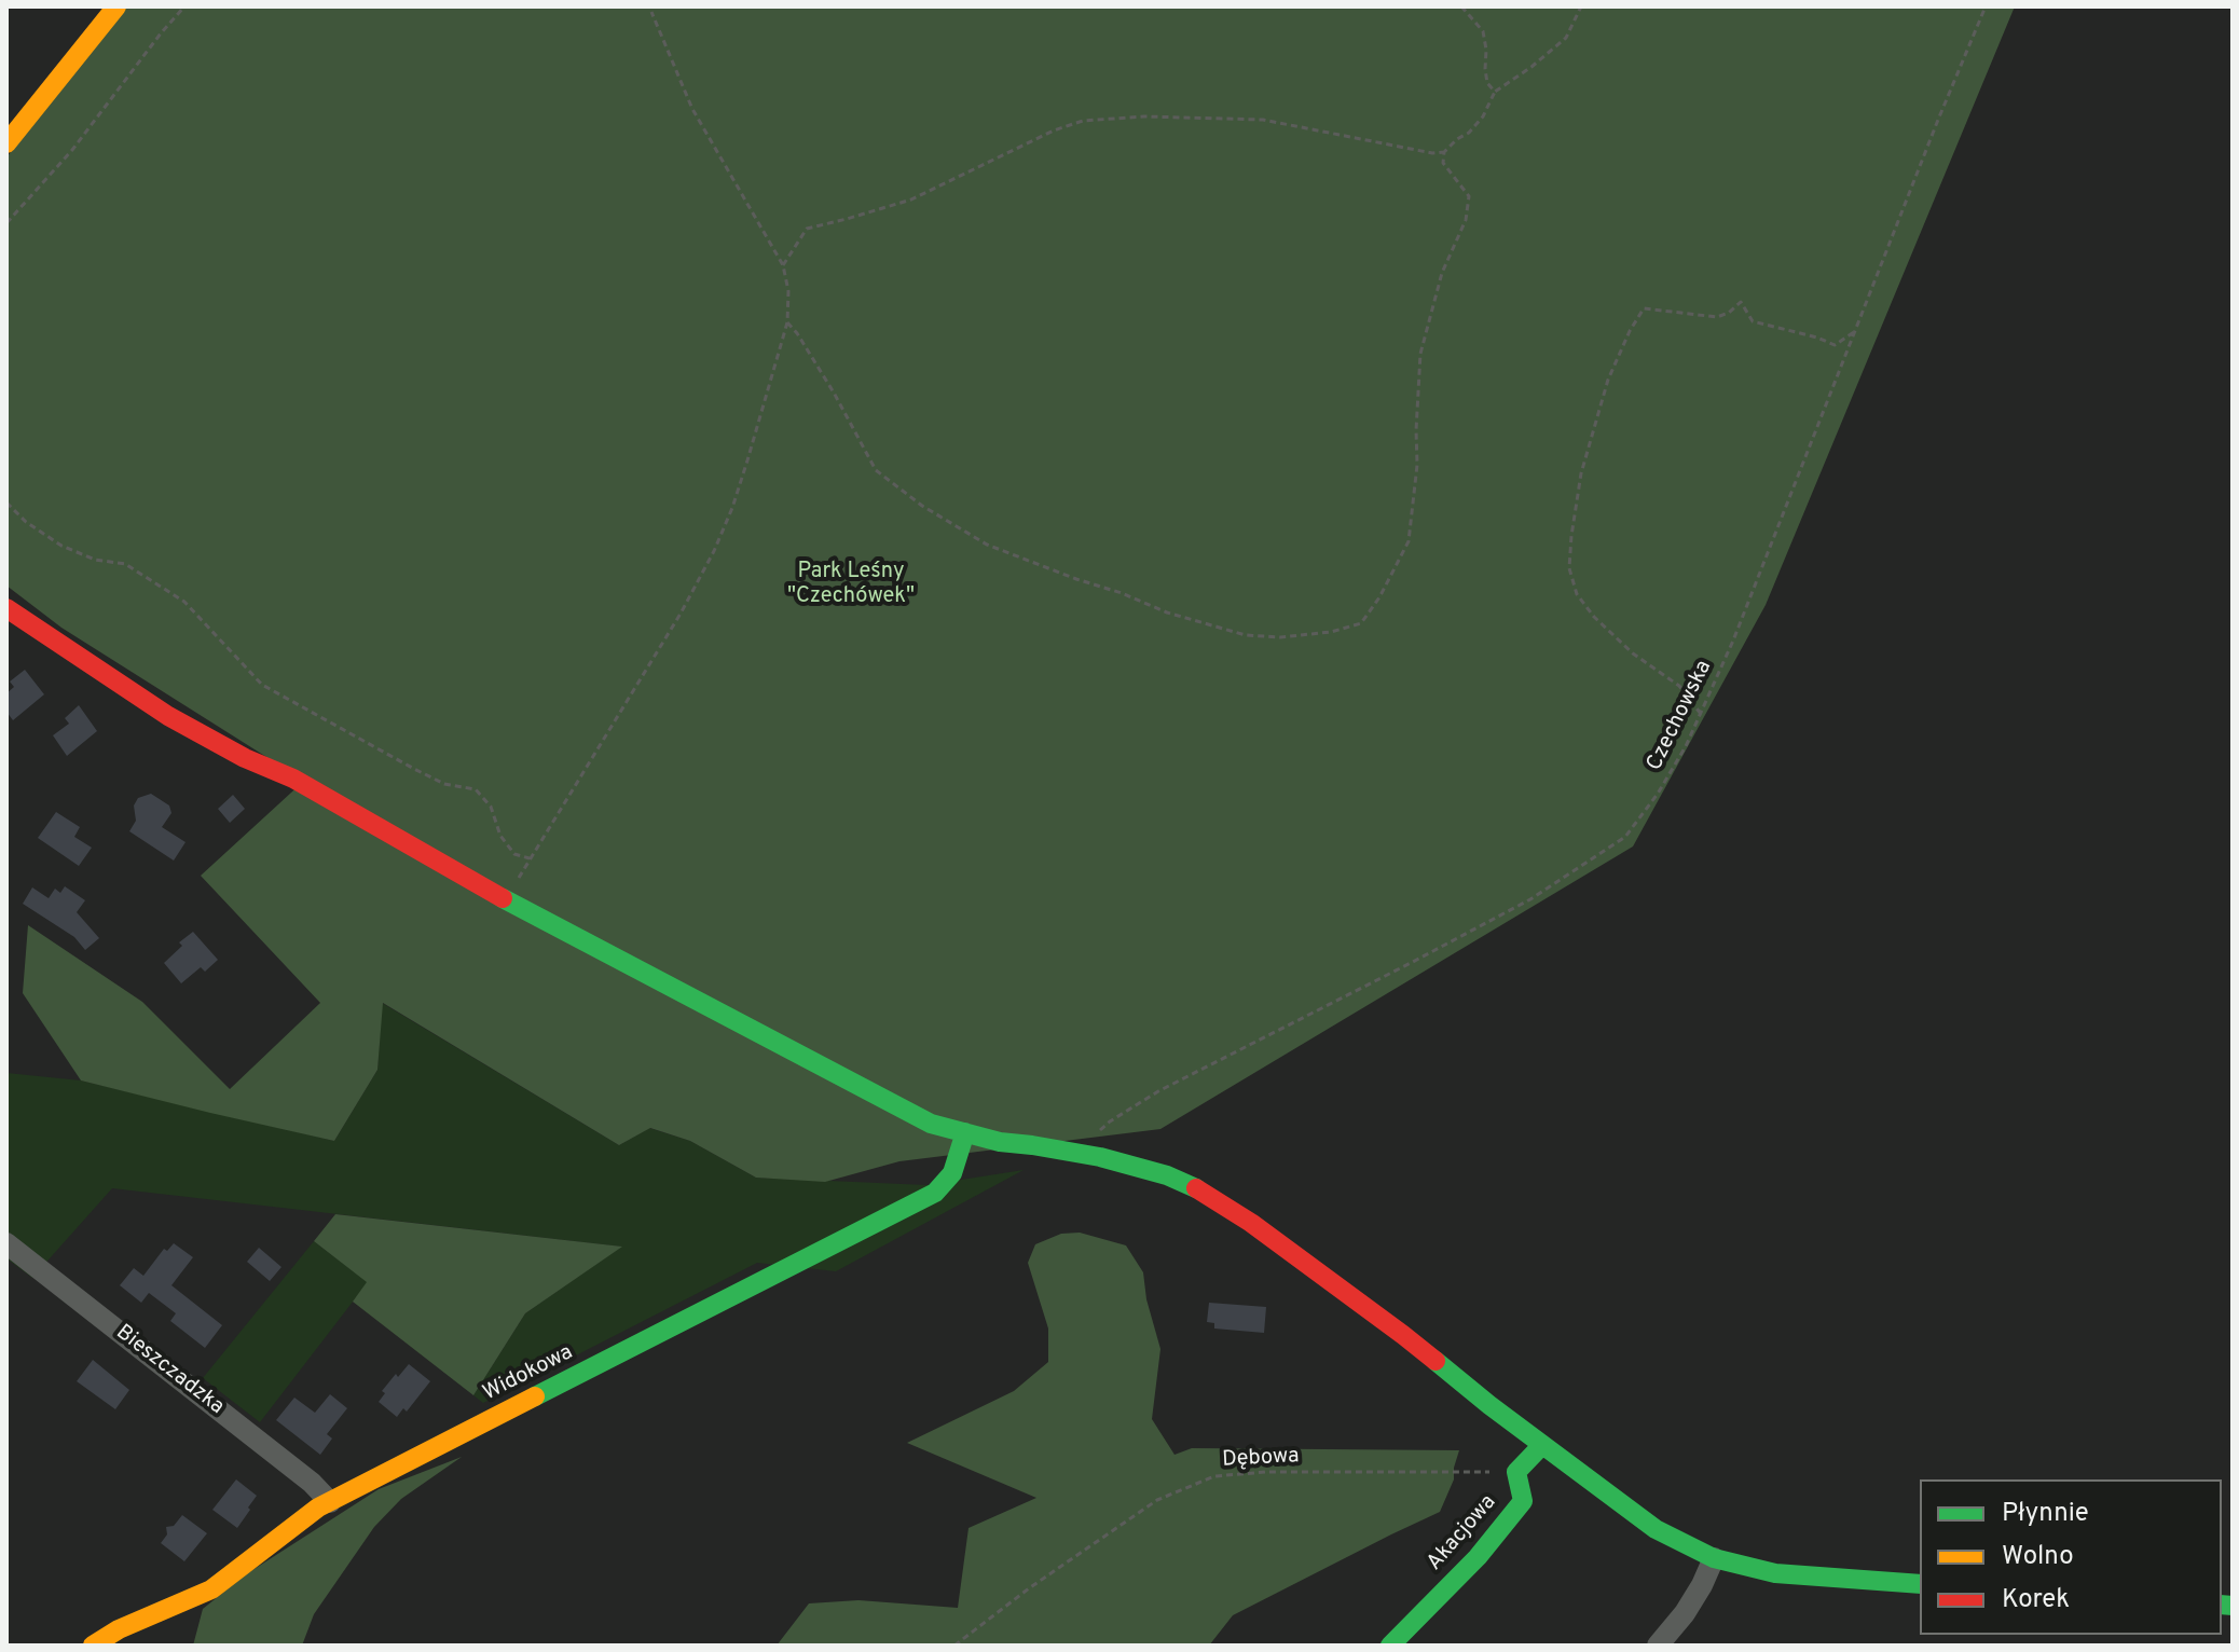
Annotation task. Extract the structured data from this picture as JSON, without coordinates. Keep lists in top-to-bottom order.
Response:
{
  "streets": {
    "street": ["Bieszczadzka", "Widokowa", "Akacjowa"],
    "path": ["Czechowska", "Dębowa"]
  },
  "crossings": [
    ["Bieszczadzka", "Widokowa"],
    ["Dębowa", "Akacjowa"]
  ],
  "parks": ["Park Leśny \"Czechówek\""],
  "legend": ["Płynnie", "Wolno", "Korek"]
}
